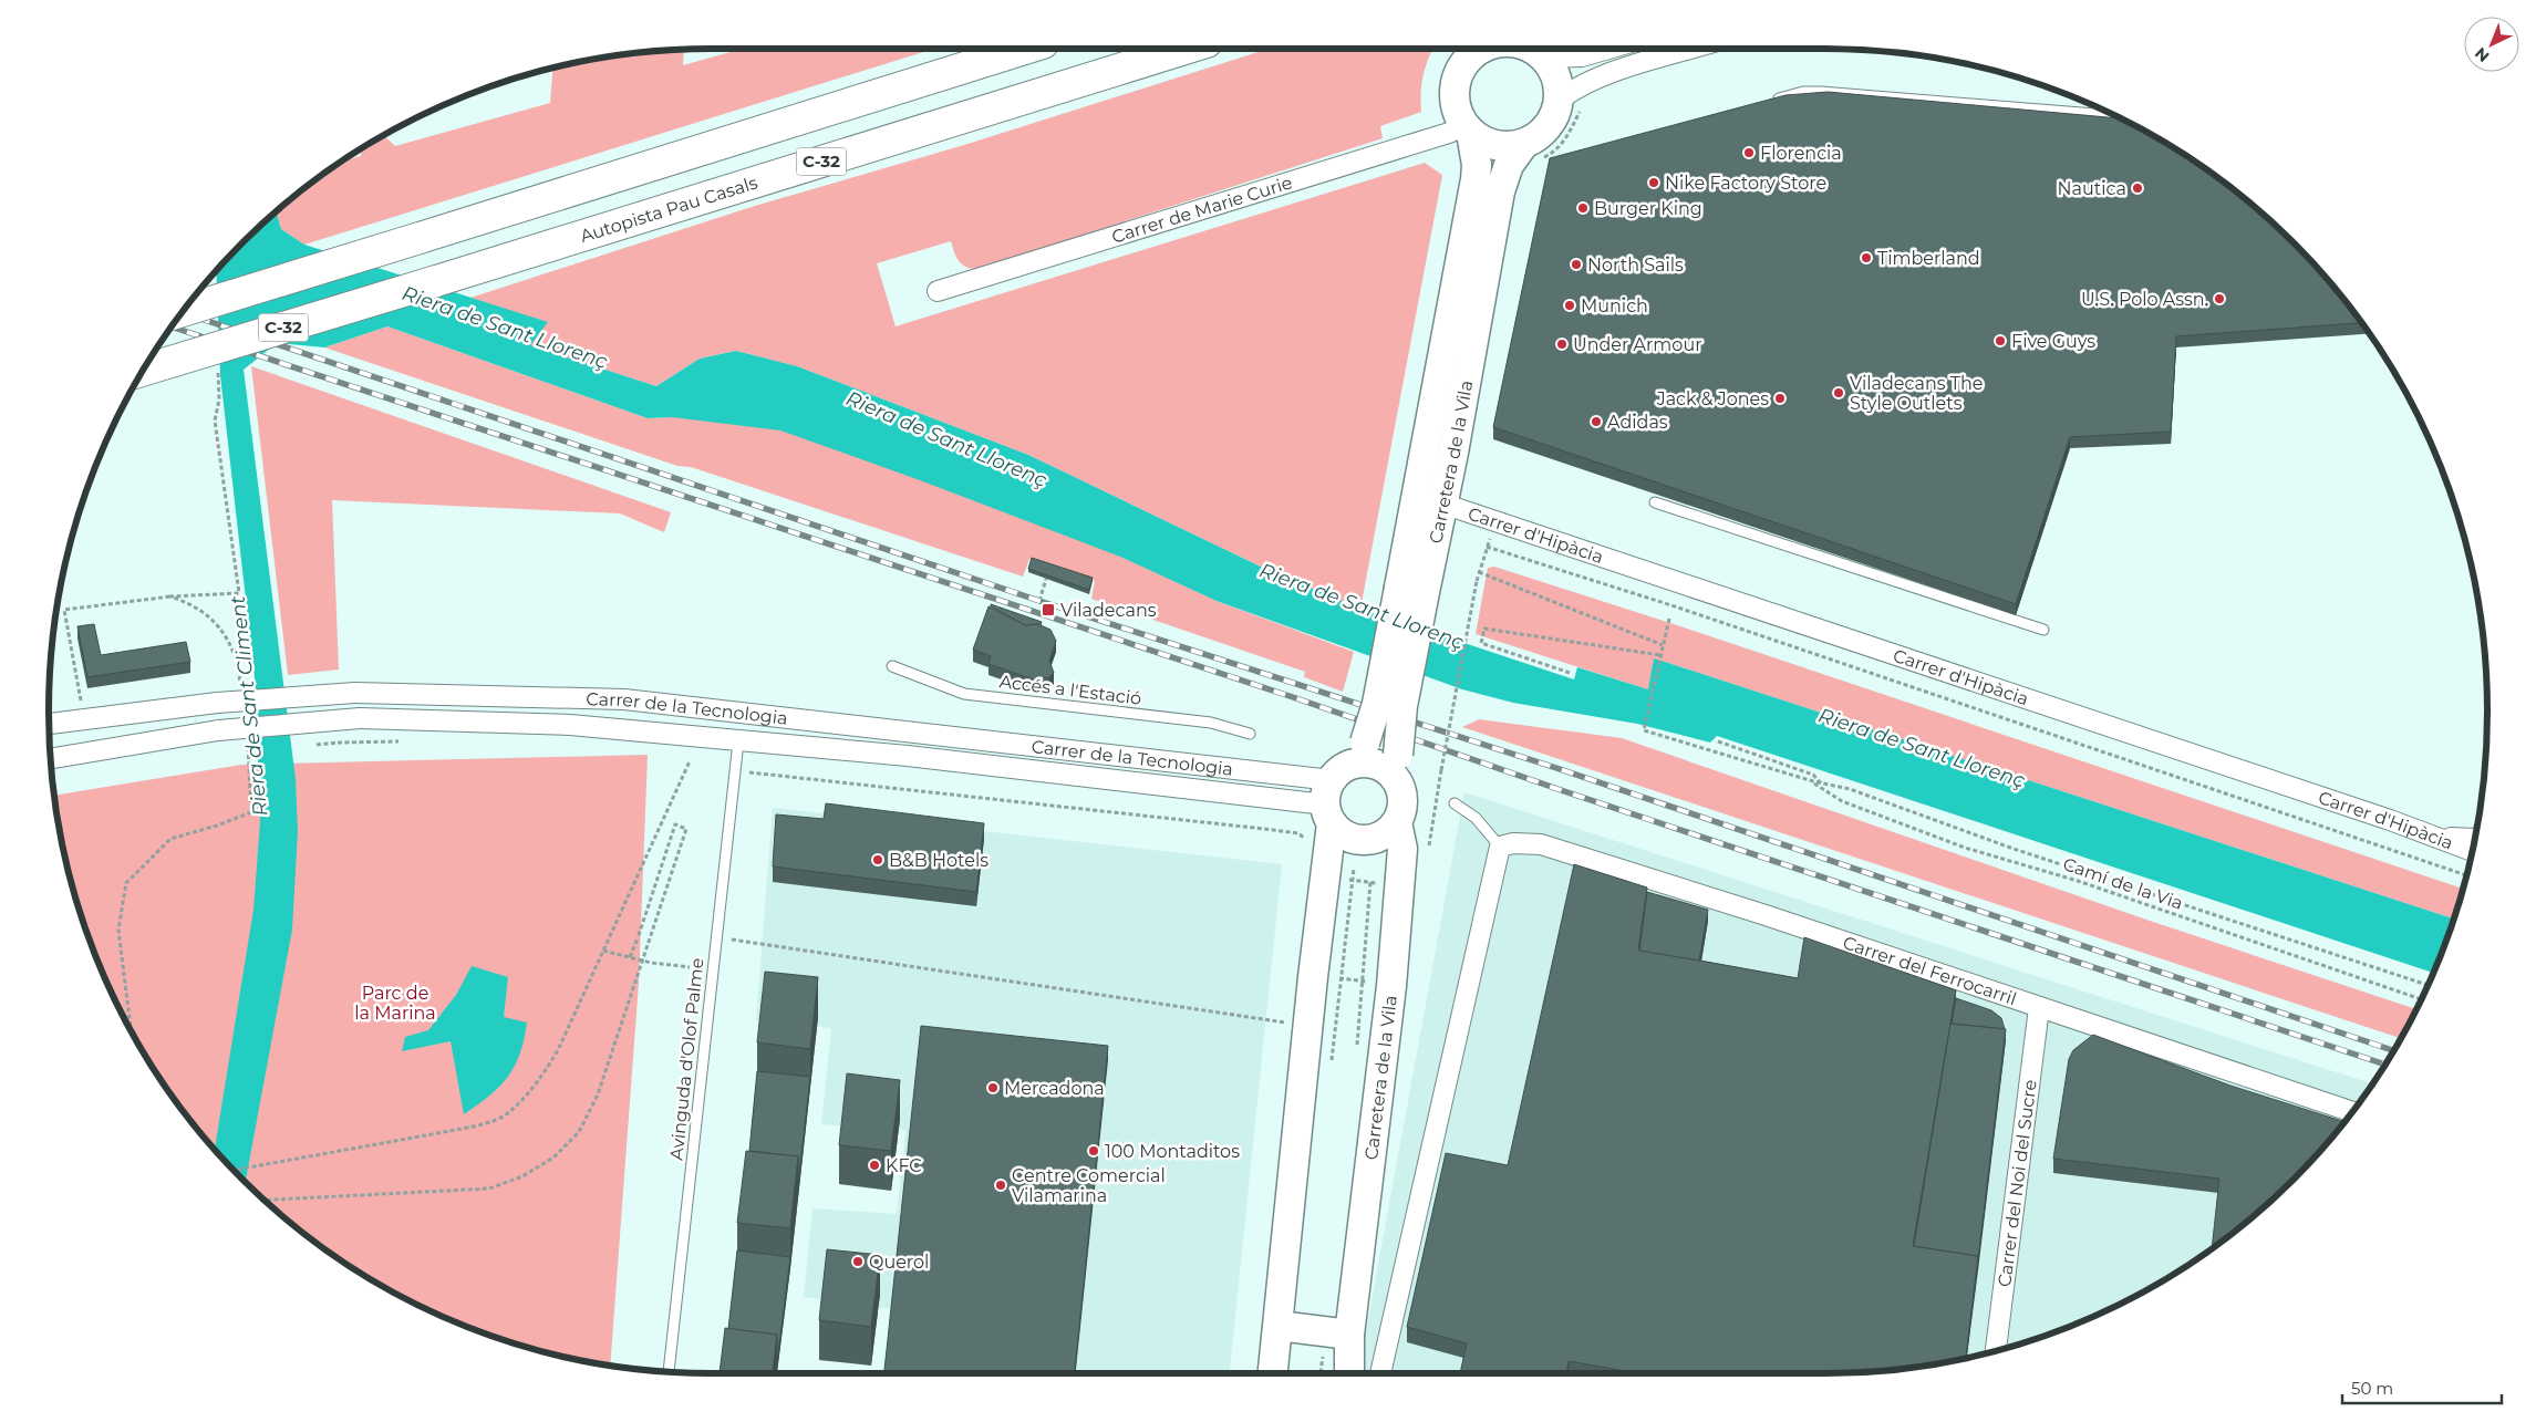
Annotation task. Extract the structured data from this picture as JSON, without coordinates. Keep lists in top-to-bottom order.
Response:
{
  "streets": {
    "highway": ["C-32", "Autopista Pau Casals"],
    "street": [
      "Carrer de Marie Curie",
      "Carretera de la Vila",
      "Carrer d'Hipàcia",
      "Carrer de la Tecnologia",
      "Carrer del Ferrocarril",
      "Carrer del Noi del Sucre"
    ],
    "lane": ["Accés a l'Estació", "Avinguda d'Olof Palme"],
    "path": ["Camí de la Via"]
  },
  "crossings": [
    ["Carrer de Marie Curie", "Carretera de la Vila"],
    ["Carretera de la Vila", "Carrer d'Hipàcia"],
    ["Carretera de la Vila", "Carrer de la Tecnologia"],
    ["Carrer de la Tecnologia", "Avinguda d'Olof Palme"],
    ["Carrer del Ferrocarril", "Carrer del Noi del Sucre"]
  ],
  "water": ["Riera de Sant Llorenç", "Riera de Sant Climent"],
  "parks": ["Parc de la Marina"],
  "places": {
    "other": [
      "Florencia",
      "Nike Factory Store",
      "Nautica",
      "Burger King",
      "Timberland",
      "North Sails",
      "U.S. Polo Assn.",
      "Munich",
      "Five Guys",
      "Under Armour",
      "Viladecans The Style Outlets",
      "Jack & Jones",
      "Adidas",
      "B&B Hotels",
      "Mercadona",
      "100 Montaditos",
      "KFC",
      "Centre Comercial Vilamarina",
      "Querol"
    ],
    "transit": ["Viladecans"]
  },
  "scale_bar": "50 m",
  "north": "bottom left"
}
